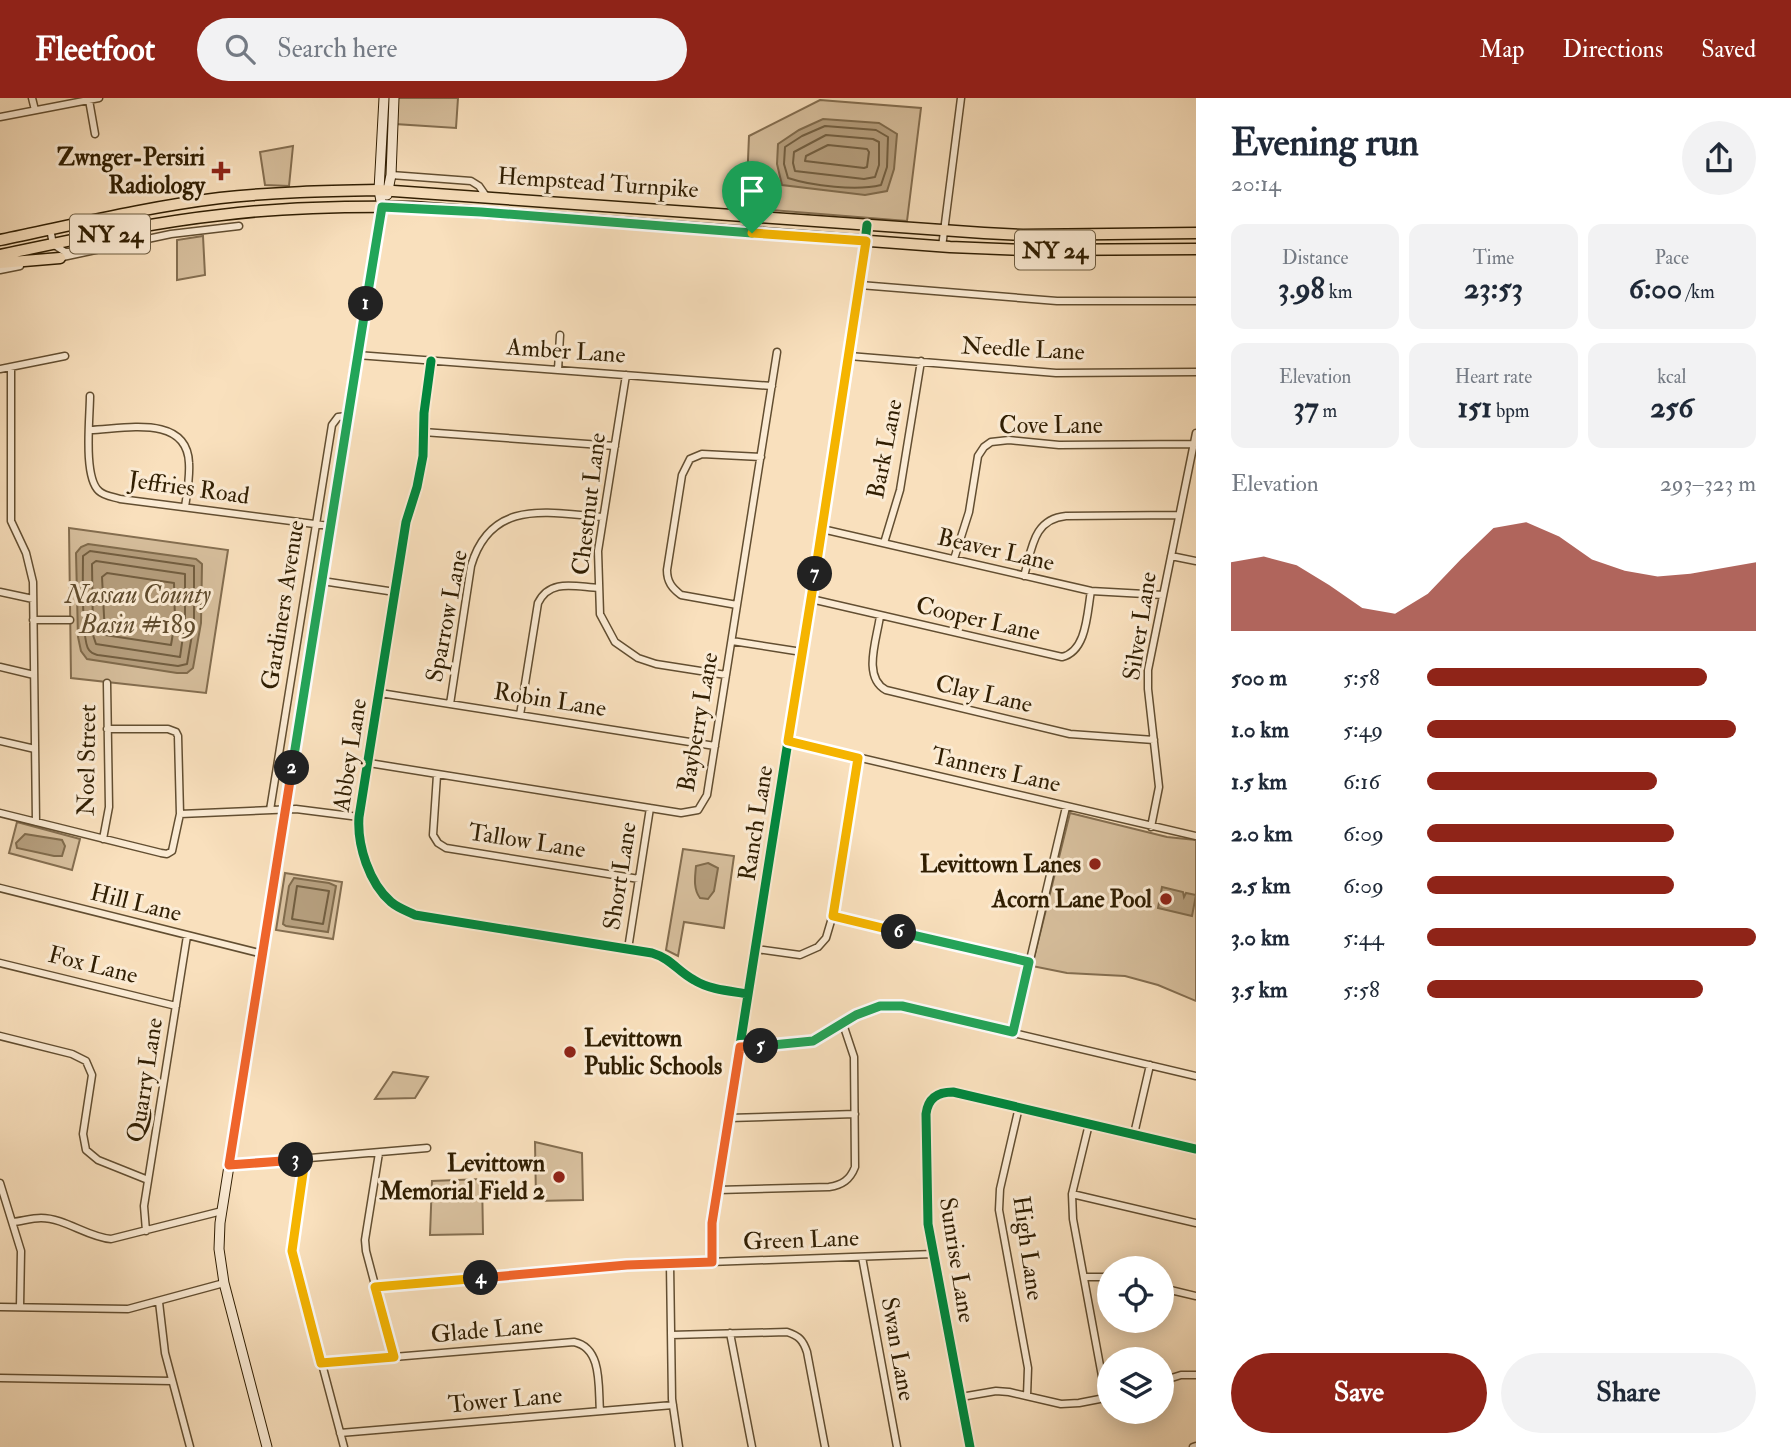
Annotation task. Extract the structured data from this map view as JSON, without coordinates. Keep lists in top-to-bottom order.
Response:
{
  "streets": {
    "main road": ["Hempstead Turnpike", "NY 24", "Gardiners Avenue"],
    "street": [
      "Needle Lane",
      "Amber Lane",
      "Cove Lane",
      "Bark Lane",
      "Jeffries Road",
      "Chestnut Lane",
      "Beaver Lane",
      "Sparrow Lane",
      "Cooper Lane",
      "Silver Lane",
      "Clay Lane",
      "Robin Lane",
      "Bayberry Lane",
      "Abbey Lane",
      "Noel Street",
      "Tanners Lane",
      "Ranch Lane",
      "Tallow Lane",
      "Short Lane",
      "Hill Lane",
      "Fox Lane",
      "Quarry Lane",
      "Green Lane",
      "High Lane",
      "Sunrise Lane",
      "Glade Lane",
      "Swan Lane",
      "Tower Lane"
    ]
  },
  "crossings": [
    ["Hempstead Turnpike", "Gardiners Avenue"],
    ["Hempstead Turnpike", "Ranch Lane"],
    ["Needle Lane", "Bark Lane"],
    ["Needle Lane", "Ranch Lane"],
    ["Amber Lane", "Chestnut Lane"],
    ["Amber Lane", "Gardiners Avenue"],
    ["Amber Lane", "Bayberry Lane"],
    ["Amber Lane", "Abbey Lane"],
    ["Cove Lane", "Beaver Lane"],
    ["Cove Lane", "Silver Lane"],
    ["Bark Lane", "Beaver Lane"],
    ["Jeffries Road", "Gardiners Avenue"],
    ["Chestnut Lane", "Sparrow Lane"],
    ["Chestnut Lane", "Bayberry Lane"],
    ["Beaver Lane", "Cooper Lane"],
    ["Beaver Lane", "Silver Lane"],
    ["Beaver Lane", "Ranch Lane"],
    ["Gardiners Avenue", "Hill Lane"],
    ["Sparrow Lane", "Robin Lane"],
    ["Cooper Lane", "Clay Lane"],
    ["Cooper Lane", "Ranch Lane"],
    ["Silver Lane", "Clay Lane"],
    ["Silver Lane", "Tanners Lane"],
    ["Robin Lane", "Bayberry Lane"],
    ["Robin Lane", "Abbey Lane"],
    ["Bayberry Lane", "Abbey Lane"],
    ["Bayberry Lane", "Tallow Lane"],
    ["Bayberry Lane", "Short Lane"],
    ["Abbey Lane", "Ranch Lane"],
    ["Abbey Lane", "Short Lane"],
    ["Tanners Lane", "Ranch Lane"],
    ["Ranch Lane", "Green Lane"],
    ["Tallow Lane", "Short Lane"],
    ["Hill Lane", "Quarry Lane"],
    ["Fox Lane", "Quarry Lane"],
    ["Green Lane", "Sunrise Lane"],
    ["Green Lane", "Swan Lane"],
    ["High Lane", "Sunrise Lane"],
    ["Glade Lane", "Tower Lane"]
  ],
  "water": ["Nassau County Basin #189"],
  "places": {
    "health": ["Zwnger-Persiri Radiology"],
    "other": [
      "Levittown Lanes",
      "Acorn Lane Pool",
      "Levittown Public Schools",
      "Levittown Memorial Field 2"
    ]
  },
  "page": {
    "header": "Fleetfoot",
    "search": "Search here",
    "nav": ["Map", "Directions", "Saved"],
    "heading": ["Evening run", "20:14"],
    "stats": [
      ["Distance", "3.98 km"],
      ["Time", "23:53"],
      ["Pace", "6:00 /km"],
      ["Elevation", "37 m"],
      ["Heart rate", "151 bpm"],
      ["kcal", "256"]
    ],
    "pins": [
      "1",
      "7",
      "2",
      "6",
      "5",
      "3",
      "4"
    ],
    "chart": ["Elevation", "293–323 m"],
    "list": [
      {
        "name": "500 m",
        "note": "5:58"
      },
      {
        "name": "1.0 km",
        "note": "5:49"
      },
      {
        "name": "1.5 km",
        "note": "6:16"
      },
      {
        "name": "2.0 km",
        "note": "6:09"
      },
      {
        "name": "2.5 km",
        "note": "6:09"
      },
      {
        "name": "3.0 km",
        "note": "5:44"
      },
      {
        "name": "3.5 km",
        "note": "5:58"
      }
    ],
    "buttons": ["Save", "Share"]
  }
}
